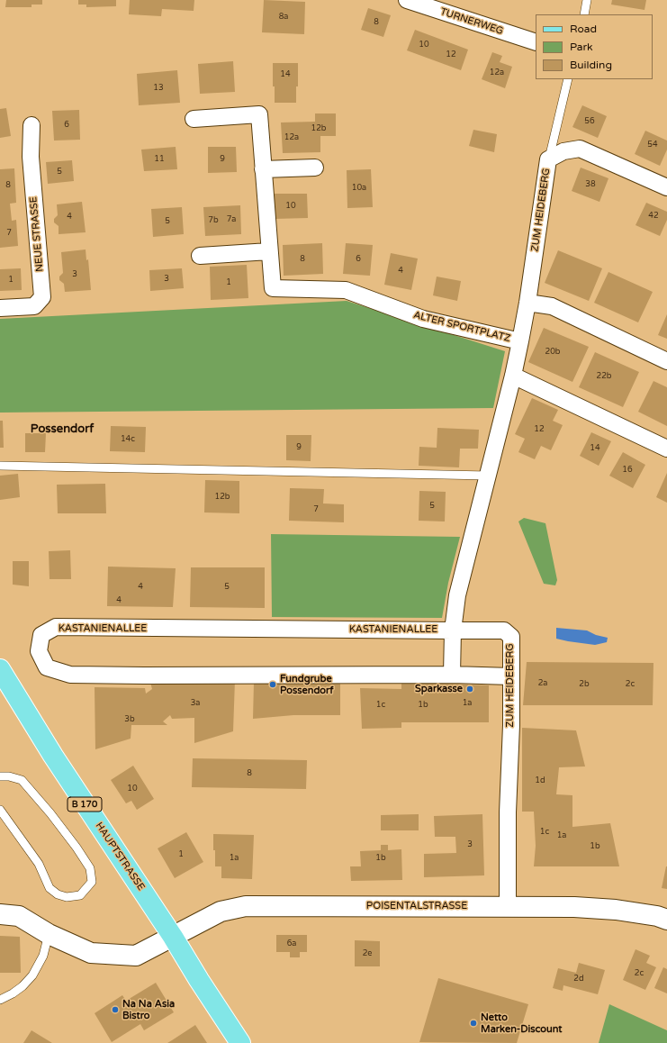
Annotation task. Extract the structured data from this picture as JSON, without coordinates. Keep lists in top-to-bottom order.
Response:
{
  "streets": {
    "main road": ["B 170", "HAUPTSTRASSE", "POISENTALSTRASSE"],
    "street": [
      "TURNERWEG",
      "ZUM HEIDEBERG",
      "NEUE STRASSE",
      "ALTER SPORTPLATZ",
      "KASTANIENALLEE"
    ]
  },
  "crossings": [
    ["ZUM HEIDEBERG", "ALTER SPORTPLATZ"],
    ["ZUM HEIDEBERG", "KASTANIENALLEE"],
    ["ZUM HEIDEBERG", "POISENTALSTRASSE"],
    ["HAUPTSTRASSE", "POISENTALSTRASSE"]
  ],
  "districts": ["Possendorf"],
  "places": [
    "Fundgrube Possendorf",
    "Sparkasse",
    "Na Na Asia Bistro",
    "Netto Marken-Discount"
  ],
  "house_numbers": [
    "8a",
    "8",
    "10",
    "12",
    "12a",
    "14",
    "13",
    "56",
    "6",
    "12b",
    "12a",
    "54",
    "11",
    "9",
    "5",
    "38",
    "8",
    "10a",
    "10",
    "42",
    "4",
    "7a",
    "7b",
    "5",
    "7",
    "8",
    "6",
    "4",
    "3",
    "3",
    "1",
    "1",
    "20b",
    "22b",
    "12",
    "14c",
    "9",
    "14",
    "16",
    "12b",
    "5",
    "7",
    "4",
    "5",
    "4",
    "2a",
    "2b",
    "2c",
    "3a",
    "1a",
    "1c",
    "1b",
    "3b",
    "8",
    "1d",
    "10",
    "1c",
    "1a",
    "3",
    "1b",
    "1",
    "1a",
    "1b",
    "6a",
    "2e",
    "2c",
    "2d"
  ],
  "legend": ["Road", "Park", "Building"]
}
